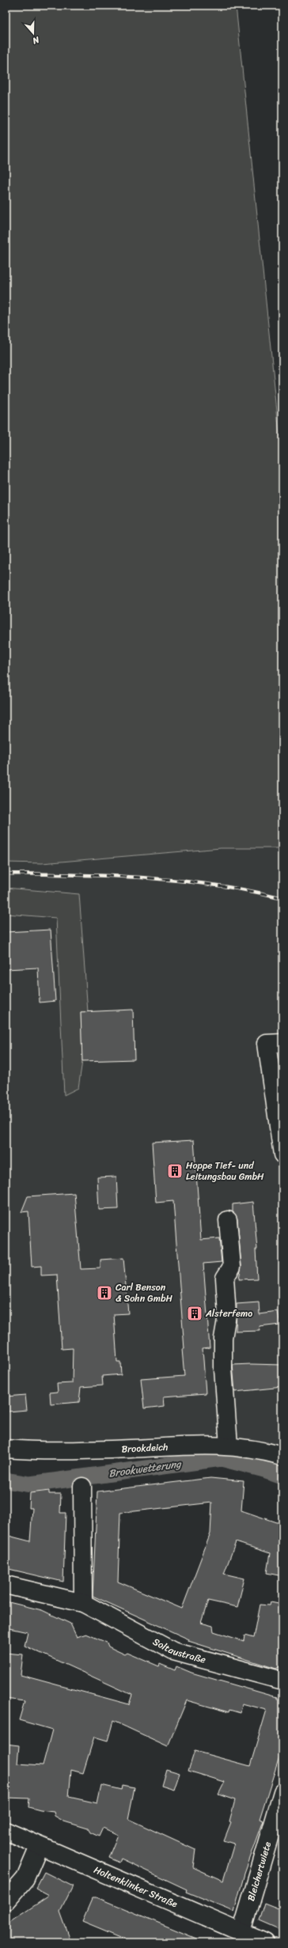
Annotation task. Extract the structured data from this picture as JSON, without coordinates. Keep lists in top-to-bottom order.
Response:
{
  "streets": {
    "street": [
      "Brookdeich",
      "Soltaustraße",
      "Bleichertwiete",
      "Holtenklinker Straße"
    ]
  },
  "crossings": [
    ["Bleichertwiete", "Holtenklinker Straße"]
  ],
  "water": ["Brookwetterung"],
  "places": {
    "building": ["Hoppe Tief- und Leitungsbau GmbH", "Carl Benson & Sohn GmbH", "Alsterfemo"]
  },
  "north": "bottom"
}
